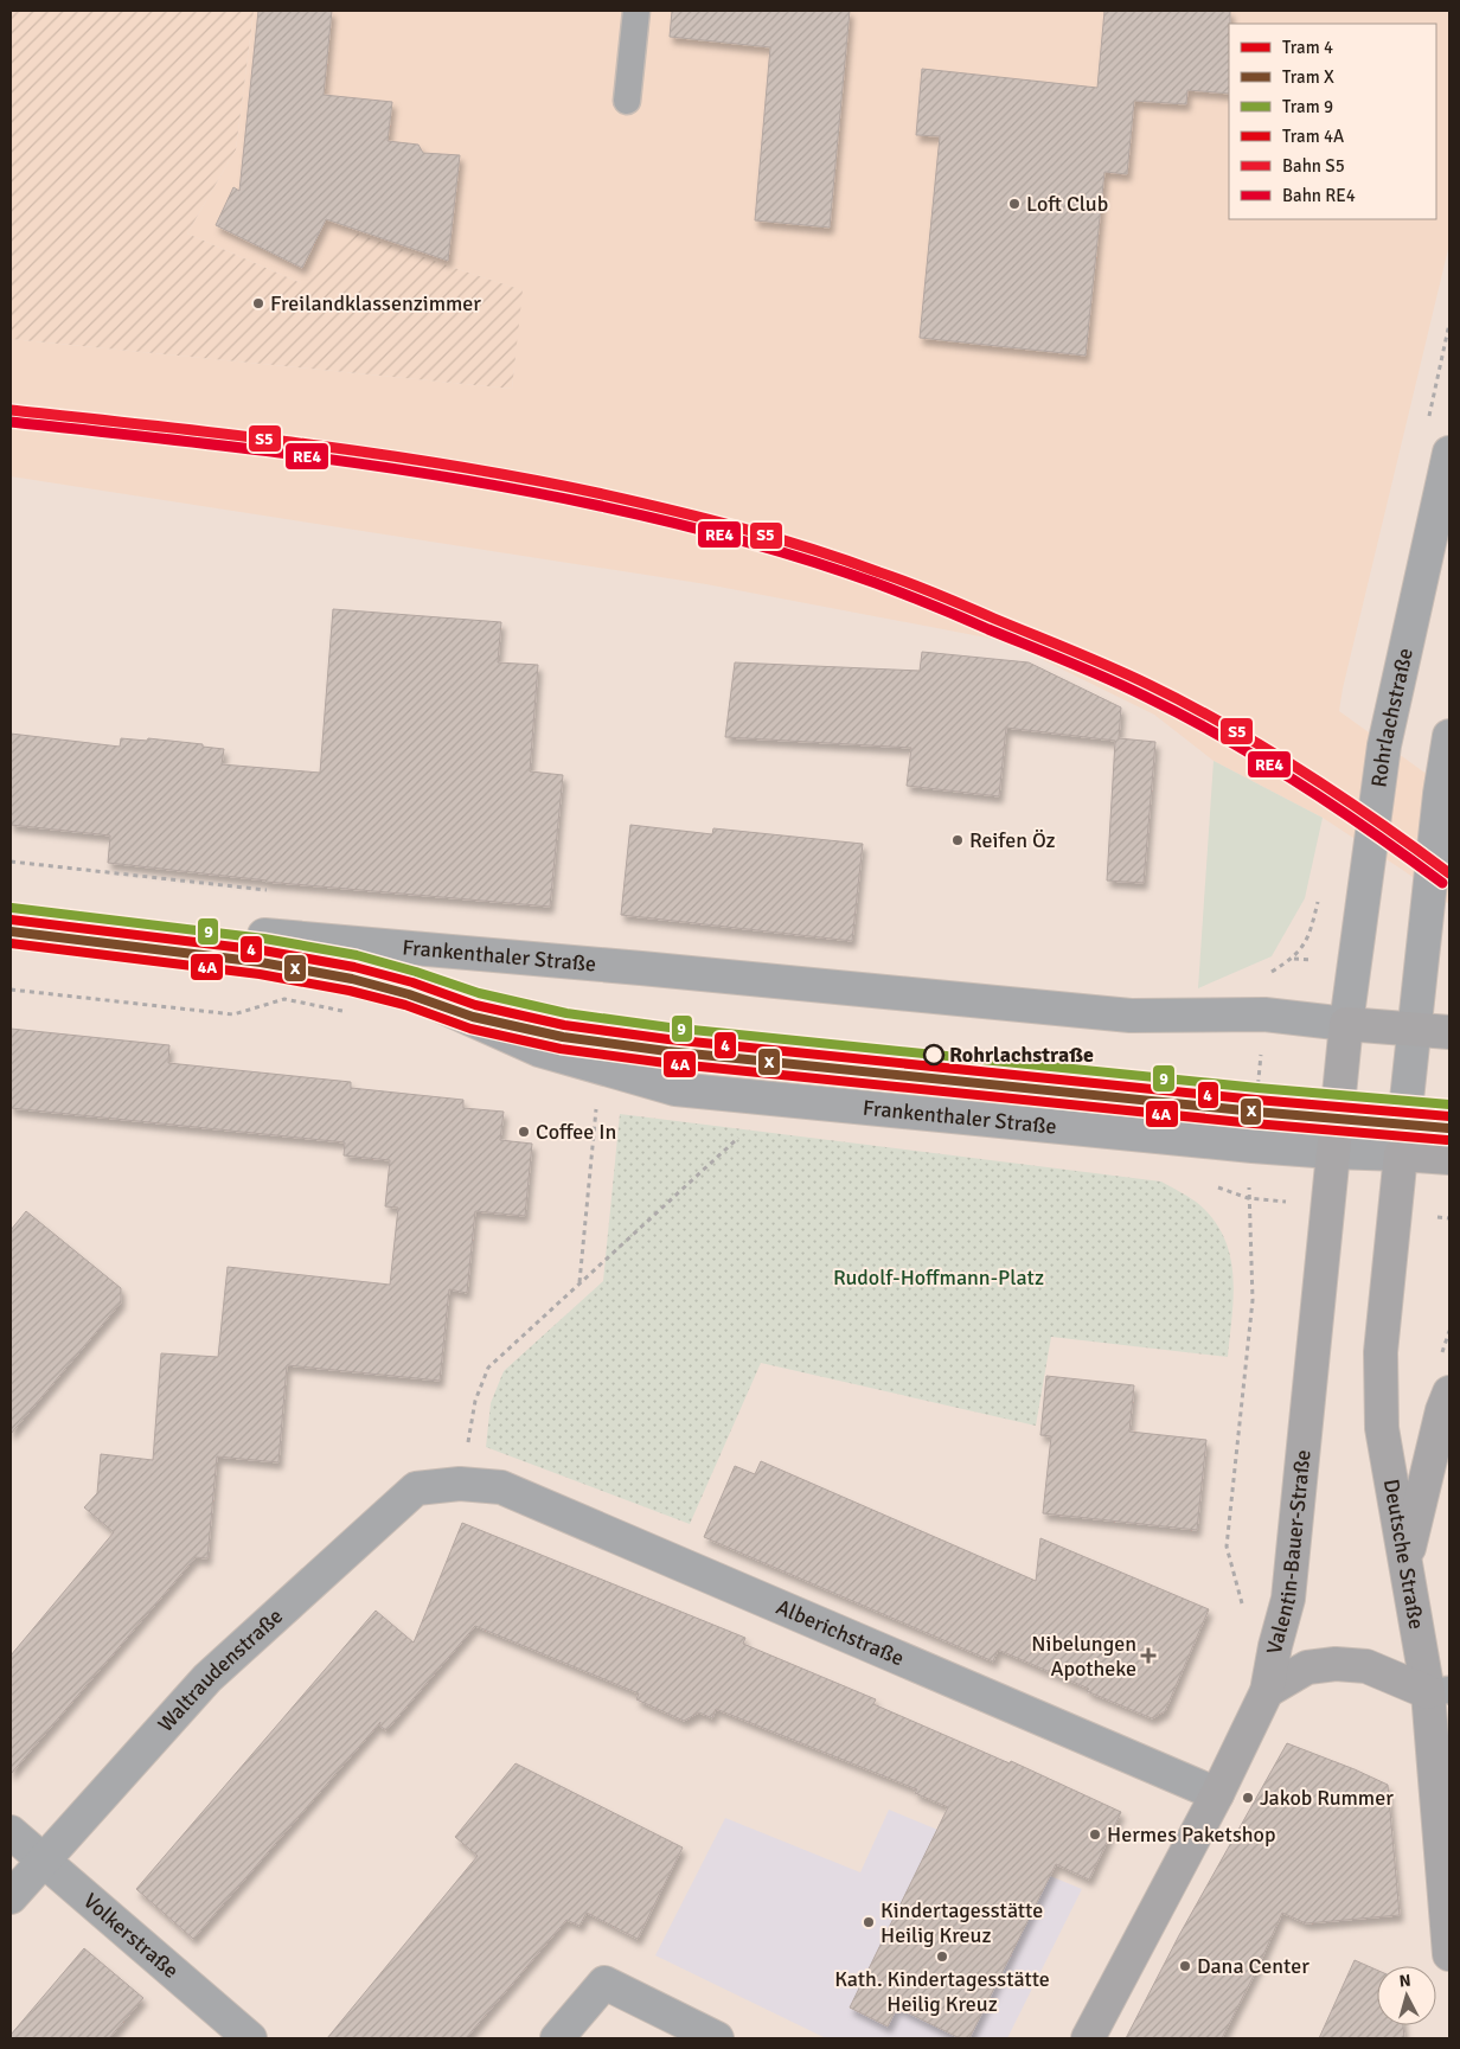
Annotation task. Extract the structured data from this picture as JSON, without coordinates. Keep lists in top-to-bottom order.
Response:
{
  "streets": {
    "main road": ["Frankenthaler Straße", "Valentin-Bauer-Straße", "Deutsche Straße"],
    "street": [
      "Rohrlachstraße",
      "Alberichstraße",
      "Waltraudenstraße",
      "Volkerstraße"
    ]
  },
  "crossings": [
    ["Rohrlachstraße", "Frankenthaler Straße"],
    ["Rohrlachstraße", "Valentin-Bauer-Straße"],
    ["Frankenthaler Straße", "Valentin-Bauer-Straße"],
    ["Frankenthaler Straße", "Deutsche Straße"],
    ["Valentin-Bauer-Straße", "Alberichstraße"],
    ["Alberichstraße", "Waltraudenstraße"],
    ["Waltraudenstraße", "Volkerstraße"]
  ],
  "parks": ["Rudolf-Hoffmann-Platz"],
  "places": {
    "other": [
      "Loft Club",
      "Freilandklassenzimmer",
      "Reifen Öz",
      "Rohrlachstraße",
      "Coffee In",
      "Jakob Rummer",
      "Hermes Paketshop",
      "Kindertagesstätte Heilig Kreuz",
      "Kath. Kindertagesstätte Heilig Kreuz",
      "Dana Center"
    ],
    "health": ["Nibelungen Apotheke"]
  },
  "lines": [
    "rail line S5",
    "rail line RE4",
    "tram line 9",
    "tram line 4",
    "tram line X",
    "tram line 4A"
  ],
  "legend": [
    "Tram 4",
    "Tram X",
    "Tram 9",
    "Tram 4A",
    "Bahn S5",
    "Bahn RE4"
  ],
  "north": "top"
}
